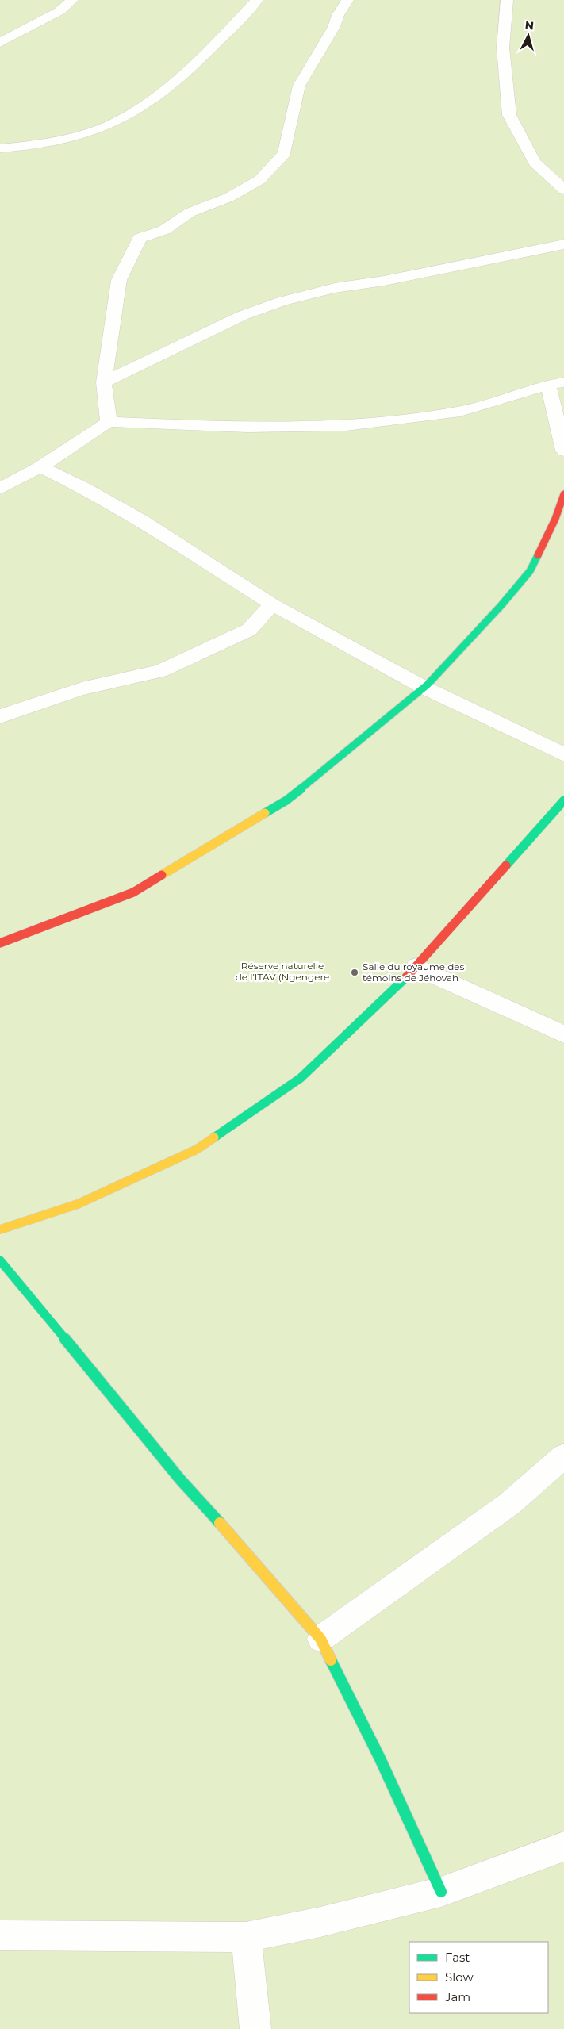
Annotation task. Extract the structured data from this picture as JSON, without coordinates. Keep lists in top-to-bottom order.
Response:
{
  "parks": ["Réserve naturelle de l'ITAV (Ngengere"],
  "places": ["Salle du royaume des témoins de Jéhovah"],
  "legend": ["Fast", "Slow", "Jam"],
  "north": "top"
}
